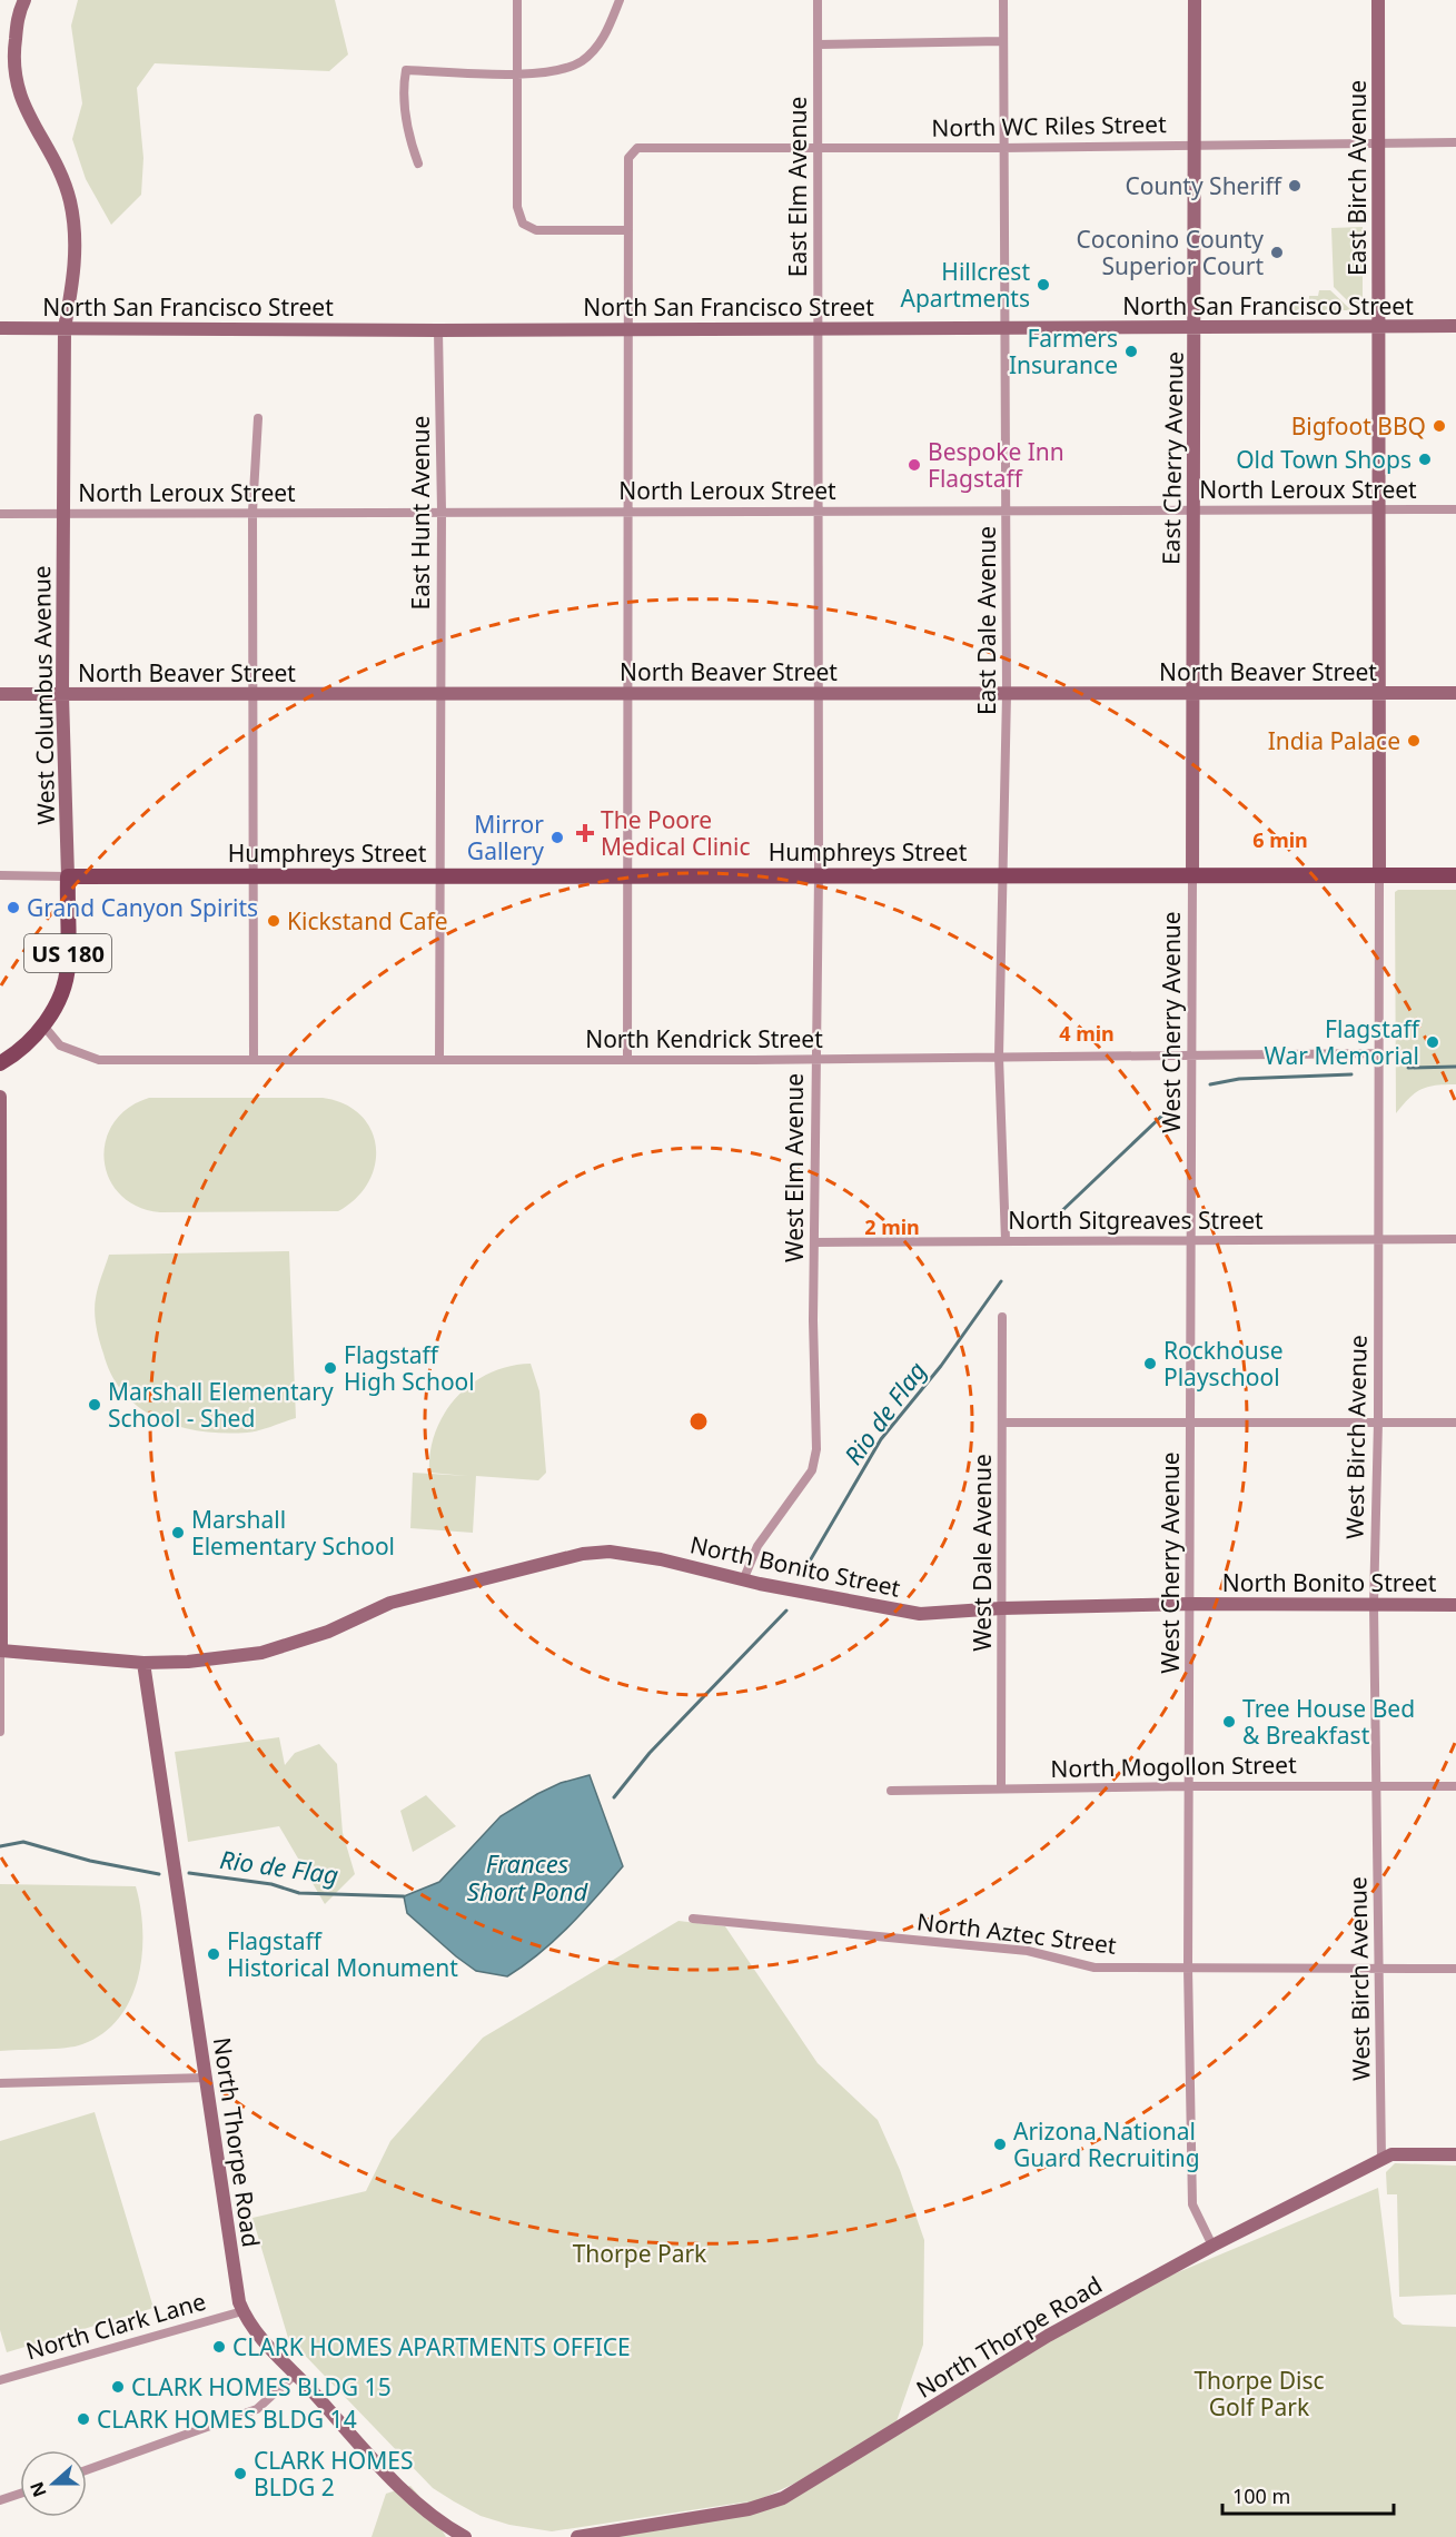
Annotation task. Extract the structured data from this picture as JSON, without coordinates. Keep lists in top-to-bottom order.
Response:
{
  "streets": {
    "main road": ["Humphreys Street", "US 180"],
    "street": [
      "North WC Riles Street",
      "East Birch Avenue",
      "East Elm Avenue",
      "North San Francisco Street",
      "East Cherry Avenue",
      "North Leroux Street",
      "East Hunt Avenue",
      "East Dale Avenue",
      "North Beaver Street",
      "West Columbus Avenue",
      "West Cherry Avenue",
      "North Kendrick Street",
      "West Elm Avenue",
      "North Sitgreaves Street",
      "West Birch Avenue",
      "West Dale Avenue",
      "North Bonito Street",
      "North Mogollon Street",
      "North Aztec Street",
      "North Thorpe Road",
      "North Clark Lane"
    ]
  },
  "crossings": [
    ["North WC Riles Street", "East Birch Avenue"],
    ["North WC Riles Street", "East Elm Avenue"],
    ["North WC Riles Street", "East Cherry Avenue"],
    ["North WC Riles Street", "East Dale Avenue"],
    ["East Birch Avenue", "North San Francisco Street"],
    ["East Birch Avenue", "North Leroux Street"],
    ["East Birch Avenue", "North Beaver Street"],
    ["East Birch Avenue", "Humphreys Street"],
    ["East Birch Avenue", "West Birch Avenue"],
    ["East Elm Avenue", "North San Francisco Street"],
    ["East Elm Avenue", "North Leroux Street"],
    ["East Elm Avenue", "North Beaver Street"],
    ["East Elm Avenue", "West Elm Avenue"],
    ["North San Francisco Street", "East Cherry Avenue"],
    ["North San Francisco Street", "East Hunt Avenue"],
    ["North San Francisco Street", "East Dale Avenue"],
    ["North San Francisco Street", "West Columbus Avenue"],
    ["East Cherry Avenue", "North Leroux Street"],
    ["East Cherry Avenue", "North Beaver Street"],
    ["East Cherry Avenue", "Humphreys Street"],
    ["East Cherry Avenue", "West Cherry Avenue"],
    ["North Leroux Street", "East Hunt Avenue"],
    ["North Leroux Street", "East Dale Avenue"],
    ["North Leroux Street", "West Columbus Avenue"],
    ["East Hunt Avenue", "North Beaver Street"],
    ["East Hunt Avenue", "Humphreys Street"],
    ["East Hunt Avenue", "North Kendrick Street"],
    ["East Dale Avenue", "North Beaver Street"],
    ["East Dale Avenue", "Humphreys Street"],
    ["East Dale Avenue", "North Kendrick Street"],
    ["East Dale Avenue", "North Sitgreaves Street"],
    ["North Beaver Street", "West Columbus Avenue"],
    ["North Beaver Street", "West Elm Avenue"],
    ["West Columbus Avenue", "Humphreys Street"],
    ["West Columbus Avenue", "US 180"],
    ["Humphreys Street", "US 180"],
    ["Humphreys Street", "West Cherry Avenue"],
    ["Humphreys Street", "West Elm Avenue"],
    ["Humphreys Street", "West Birch Avenue"],
    ["US 180", "North Kendrick Street"],
    ["West Cherry Avenue", "North Kendrick Street"],
    ["West Cherry Avenue", "North Sitgreaves Street"],
    ["West Cherry Avenue", "North Bonito Street"],
    ["West Cherry Avenue", "North Mogollon Street"],
    ["West Cherry Avenue", "North Aztec Street"],
    ["West Cherry Avenue", "North Thorpe Road"],
    ["North Kendrick Street", "West Elm Avenue"],
    ["North Kendrick Street", "West Birch Avenue"],
    ["West Elm Avenue", "North Sitgreaves Street"],
    ["West Elm Avenue", "North Bonito Street"],
    ["North Sitgreaves Street", "West Birch Avenue"],
    ["West Birch Avenue", "North Bonito Street"],
    ["West Birch Avenue", "North Mogollon Street"],
    ["West Birch Avenue", "North Aztec Street"],
    ["West Birch Avenue", "North Thorpe Road"],
    ["West Dale Avenue", "North Bonito Street"],
    ["West Dale Avenue", "North Mogollon Street"],
    ["North Bonito Street", "North Thorpe Road"],
    ["North Thorpe Road", "North Clark Lane"]
  ],
  "water": ["Rio de Flag", "Frances Short Pond"],
  "parks": ["Thorpe Park", "Thorpe Disc Golf Park"],
  "places": {
    "other": [
      "County Sheriff",
      "Coconino County Superior Court",
      "Hillcrest Apartments",
      "Farmers Insurance",
      "Bigfoot BBQ",
      "Old Town Shops",
      "Bespoke Inn Flagstaff",
      "India Palace",
      "Mirror Gallery",
      "Grand Canyon Spirits",
      "Kickstand Cafe",
      "Flagstaff War Memorial",
      "Rockhouse Playschool",
      "Flagstaff High School",
      "Marshall Elementary School - Shed",
      "Marshall Elementary School",
      "Tree House Bed & Breakfast",
      "Flagstaff Historical Monument",
      "Arizona National Guard Recruiting",
      "CLARK HOMES APARTMENTS OFFICE",
      "CLARK HOMES BLDG 15",
      "CLARK HOMES BLDG 14",
      "CLARK HOMES BLDG 2"
    ],
    "health": ["The Poore Medical Clinic"]
  },
  "scale_bar": "100 m",
  "north": "left",
  "rings": ["6 min", "4 min", "2 min"]
}
